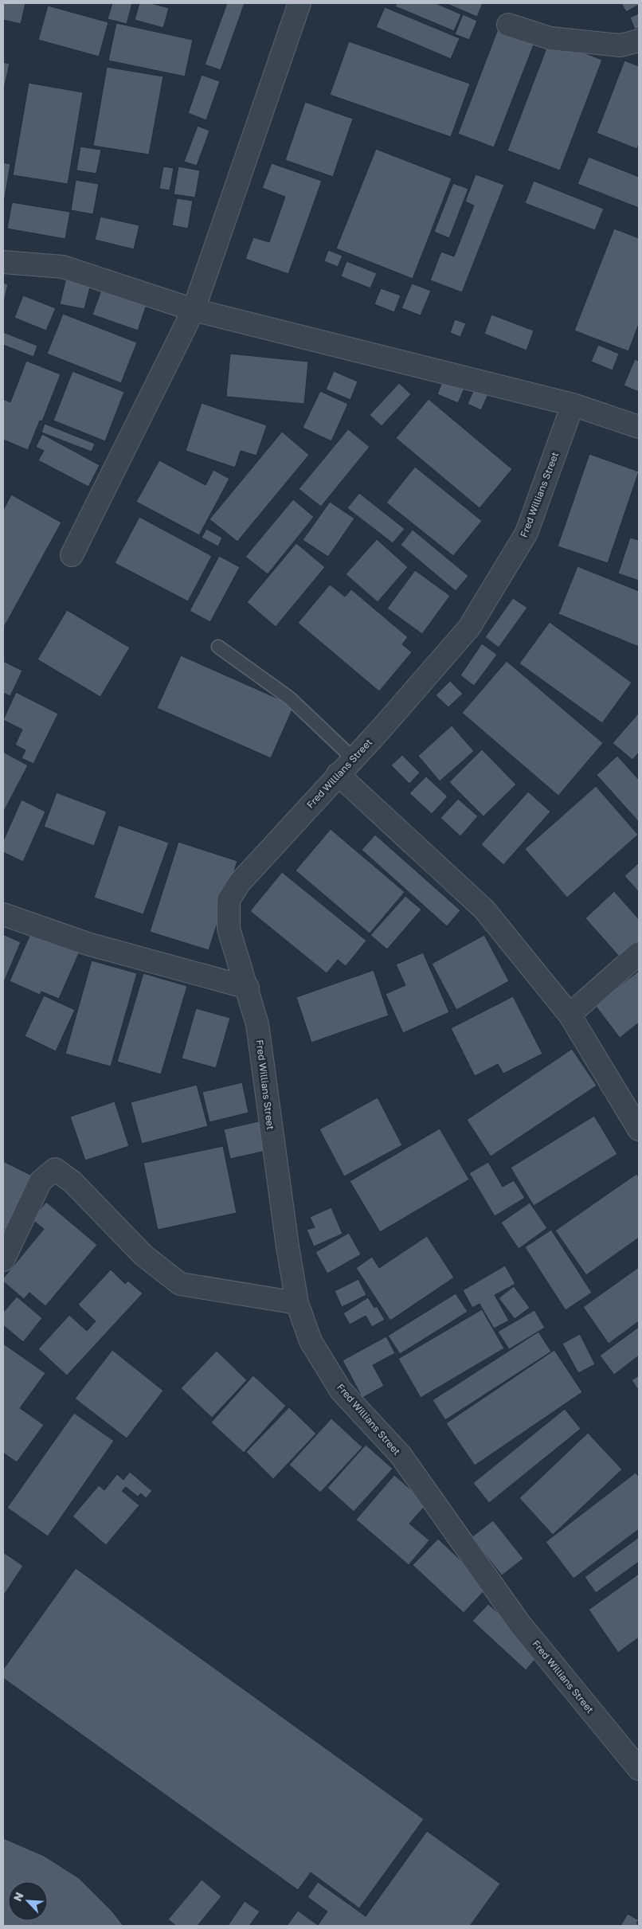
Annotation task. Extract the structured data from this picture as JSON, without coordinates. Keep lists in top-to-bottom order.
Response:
{
  "streets": {
    "street": ["Fred Willians Street"]
  },
  "north": "top left"
}
